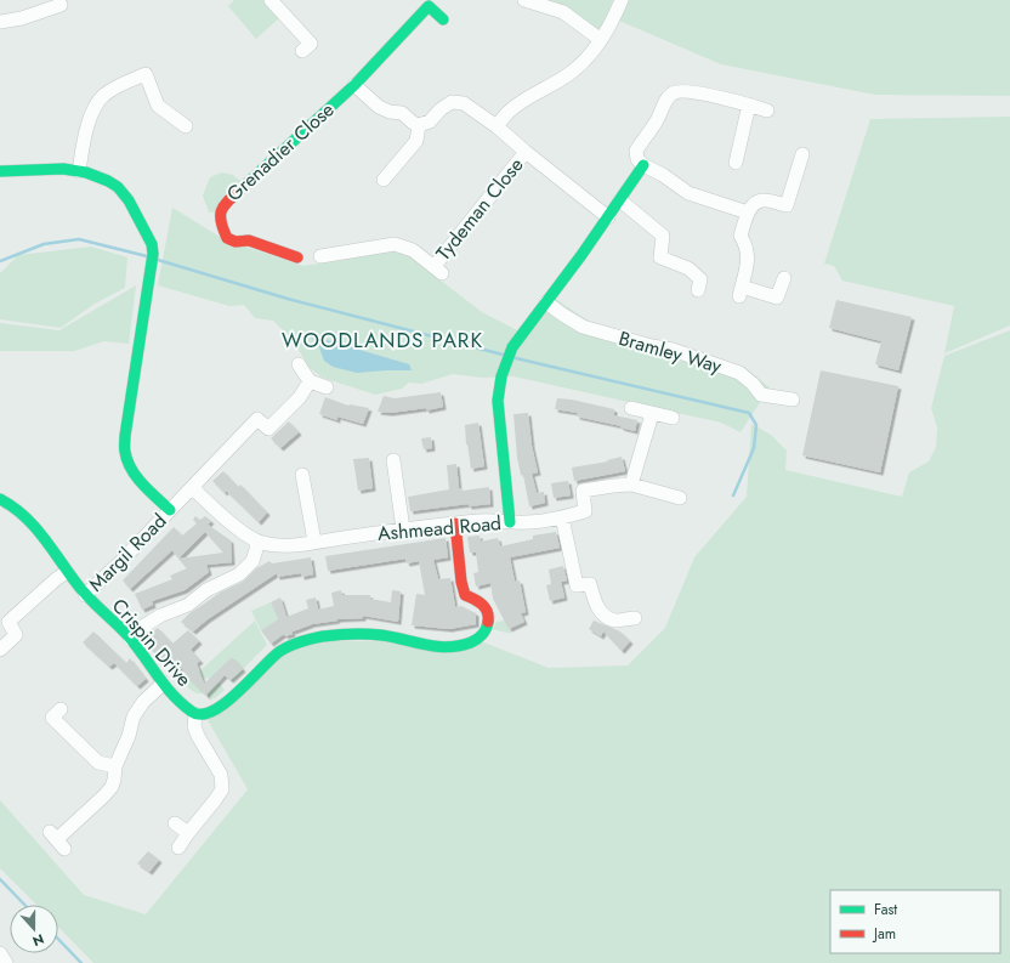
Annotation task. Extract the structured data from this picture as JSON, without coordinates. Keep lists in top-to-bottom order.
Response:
{
  "streets": {
    "street": [
      "Grenadier Close",
      "Tydeman Close",
      "Bramley Way",
      "Ashmead Road",
      "Margil Road",
      "Crispin Drive"
    ]
  },
  "crossings": [
    ["Bramley Way", "Ashmead Road"],
    ["Ashmead Road", "Crispin Drive"],
    ["Margil Road", "Crispin Drive"]
  ],
  "districts": ["WOODLANDS PARK"],
  "legend": ["Fast", "Jam"],
  "north": "bottom"
}
